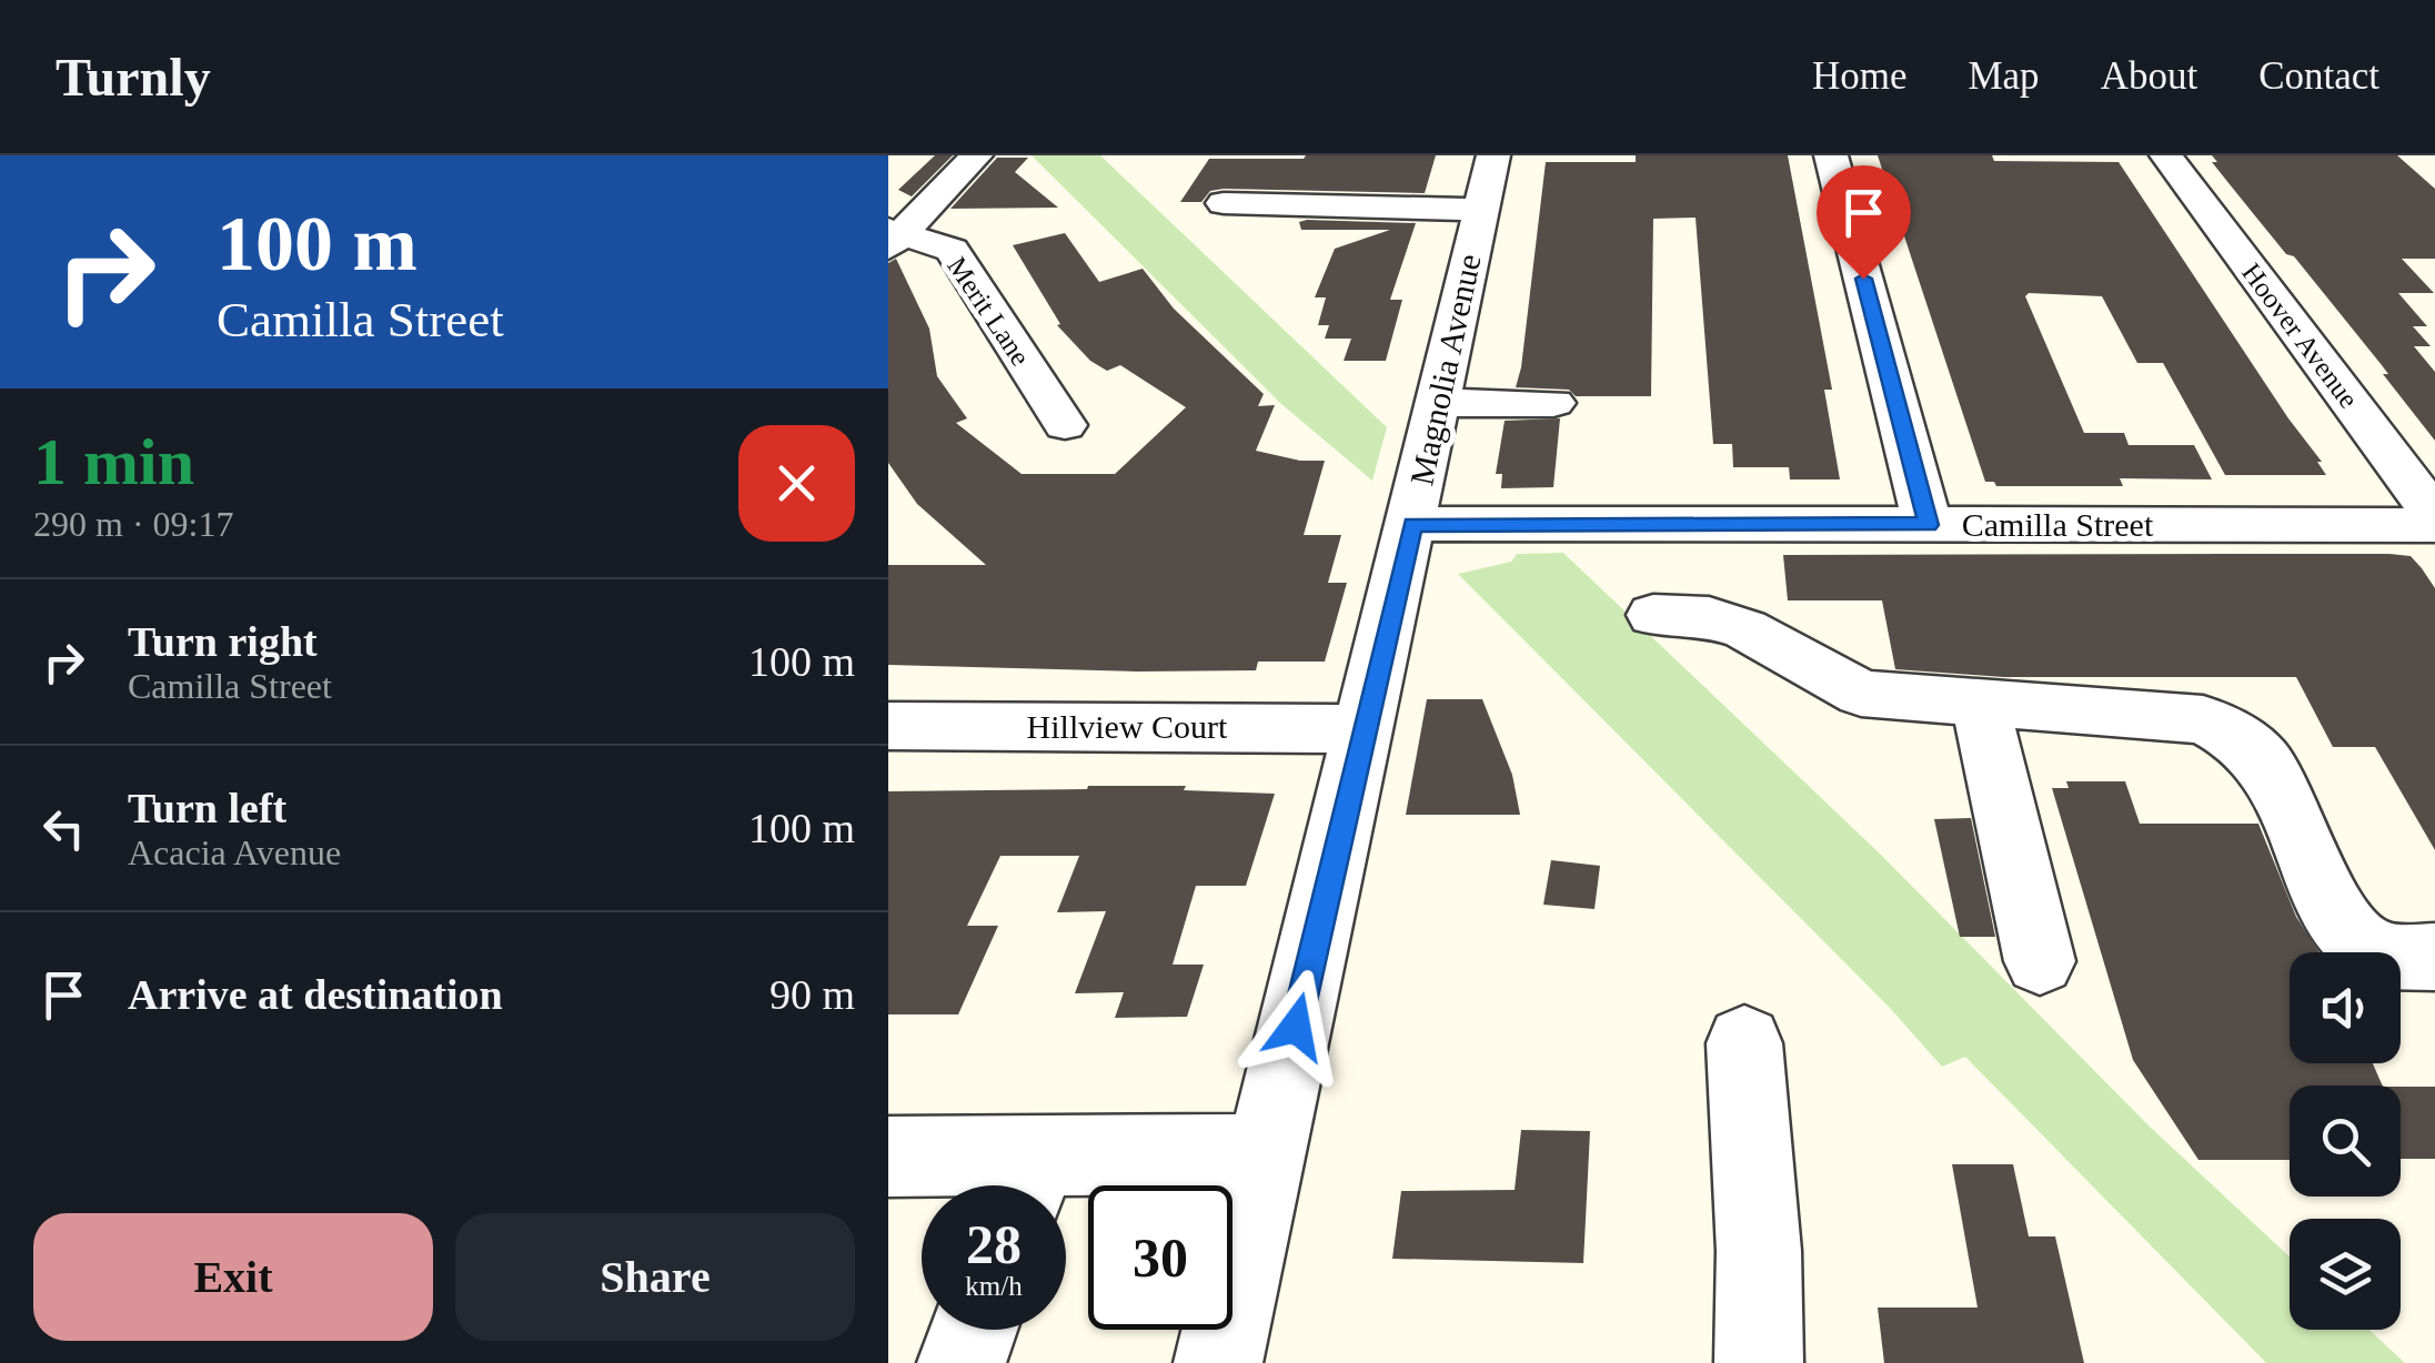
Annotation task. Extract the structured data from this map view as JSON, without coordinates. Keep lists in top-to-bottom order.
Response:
{
  "streets": {
    "street": [
      "Merit Lane",
      "Hoover Avenue",
      "Magnolia Avenue",
      "Camilla Street",
      "Hillview Court"
    ]
  },
  "crossings": [
    ["Magnolia Avenue", "Camilla Street"],
    ["Magnolia Avenue", "Hillview Court"]
  ],
  "page": {
    "header": "Turnly",
    "nav": [
      "Home",
      "Map",
      "About",
      "Contact"
    ],
    "turn": ["100 m", "Camilla Street"],
    "heading": ["1 min", "290 m · 09:17"],
    "list": [
      {
        "name": "Turn right",
        "note": "Camilla Street",
        "value": "100 m"
      },
      {
        "name": "Turn left",
        "note": "Acacia Avenue",
        "value": "100 m"
      },
      {
        "name": "Arrive at destination",
        "value": "90 m"
      }
    ],
    "speed": "28 km/h",
    "limit": "30",
    "buttons": ["Exit", "Share"]
  }
}
